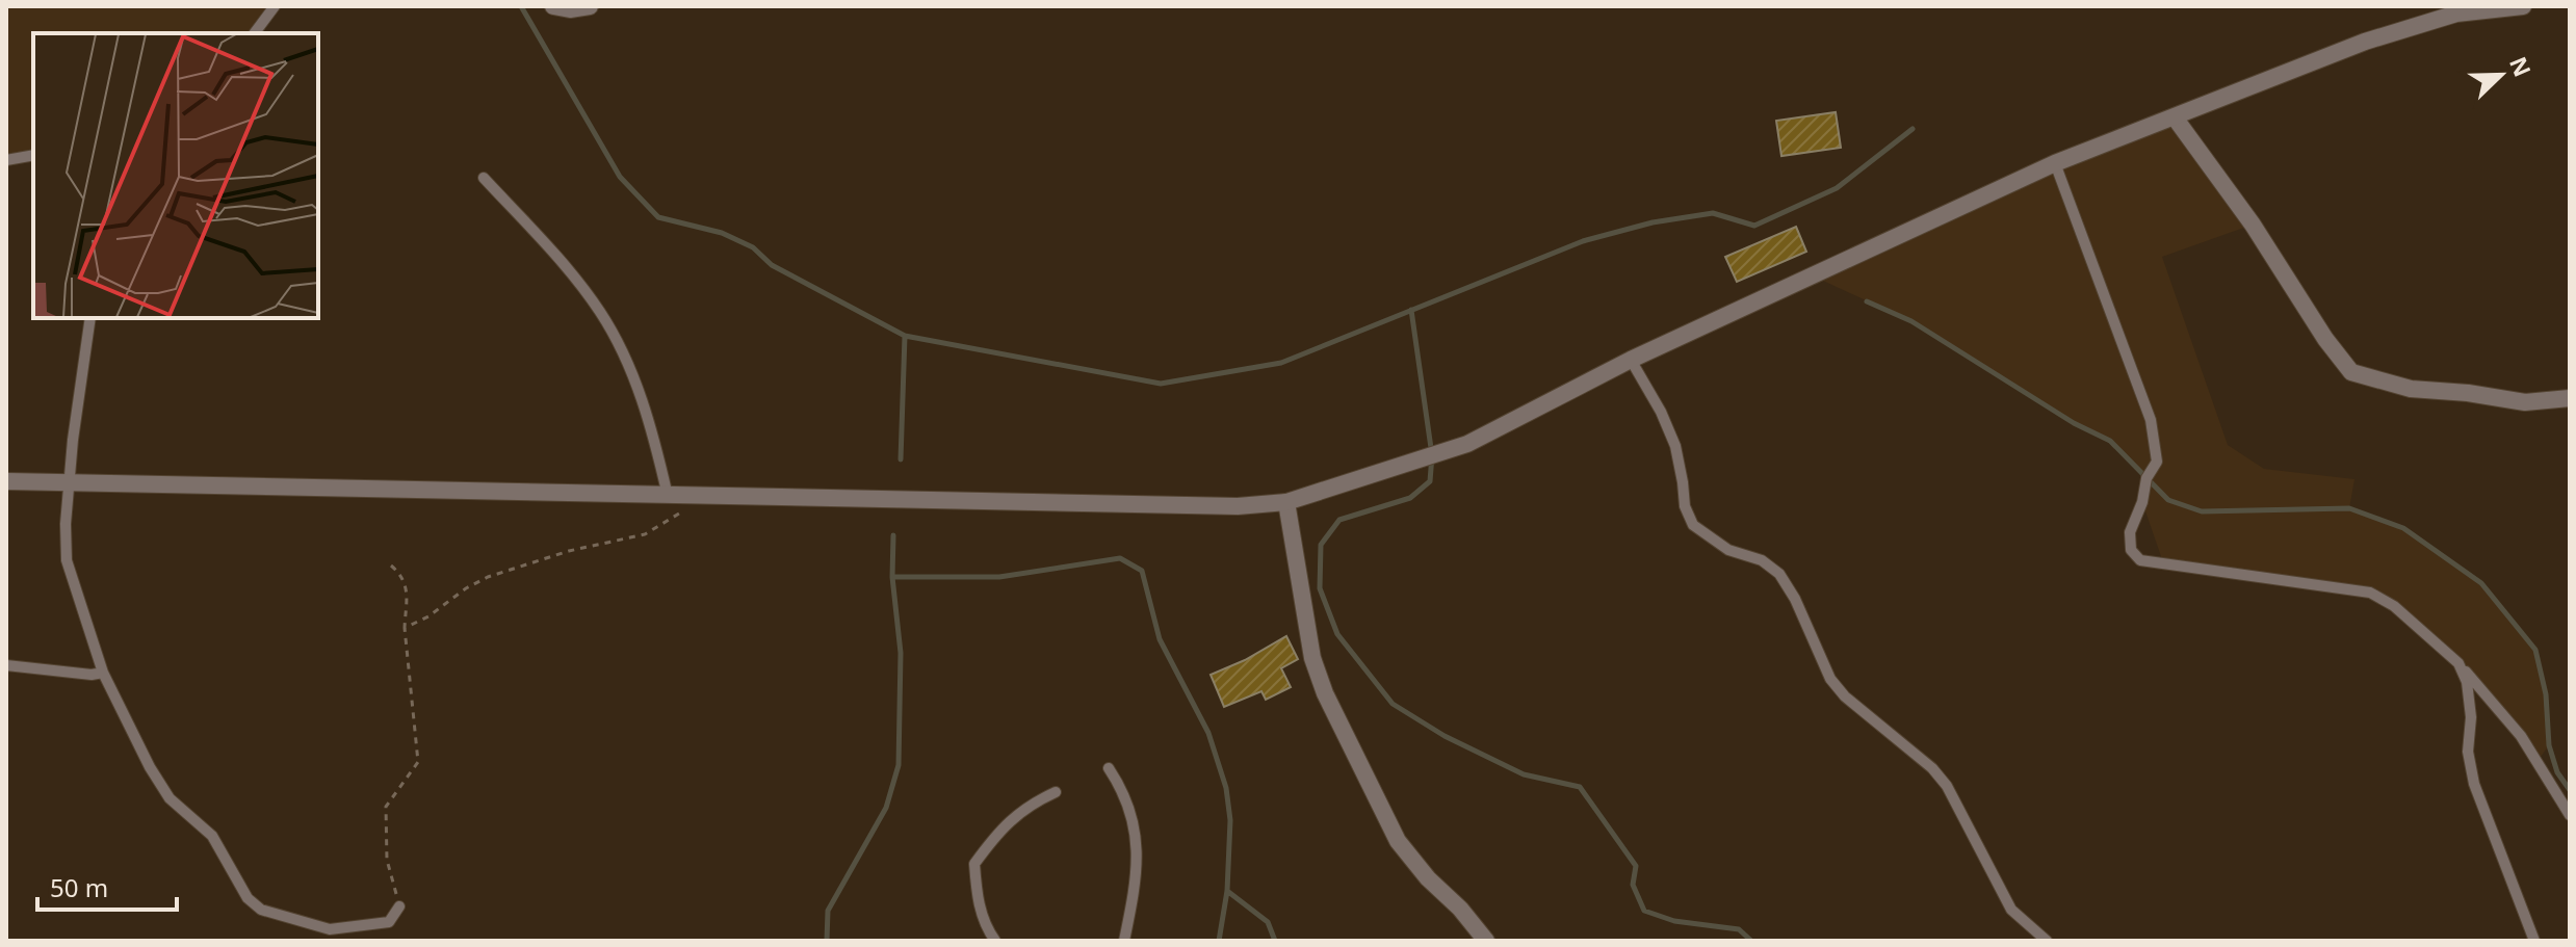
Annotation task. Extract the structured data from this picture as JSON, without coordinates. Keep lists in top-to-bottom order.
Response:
{
  "scale_bar": "50 m",
  "north": "top right"
}
